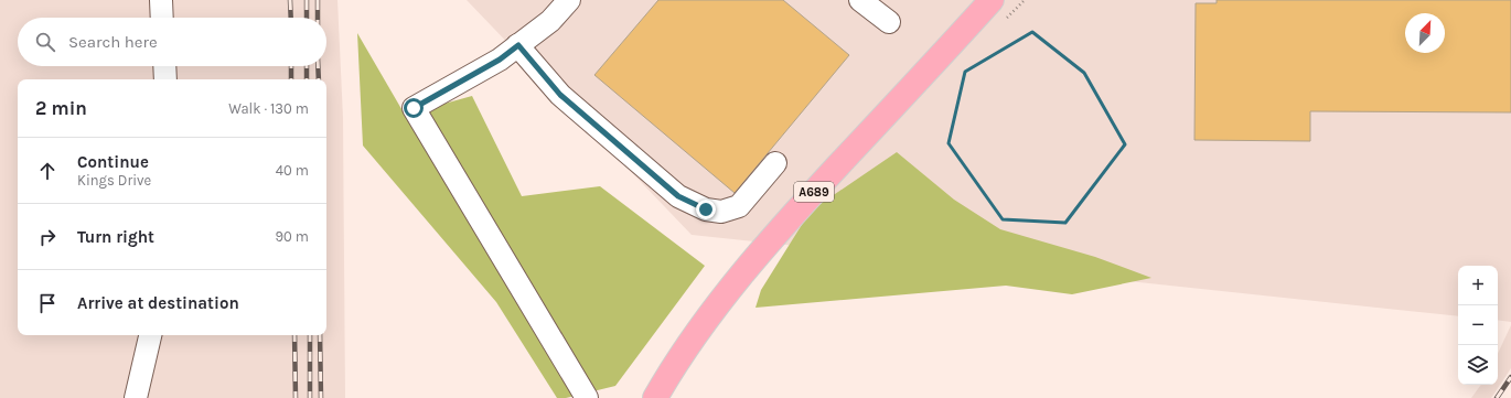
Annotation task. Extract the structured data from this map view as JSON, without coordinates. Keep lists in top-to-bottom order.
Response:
{
  "streets": {
    "highway": ["A689"]
  },
  "north": "top right",
  "page": {
    "search": "Search here",
    "heading": ["2 min", "Walk · 130 m"],
    "list": [
      ["Continue", "Kings Drive", "40 m"],
      ["Turn right", "90 m"],
      "Arrive at destination"
    ],
    "map_buttons": ["+", "−"]
  }
}
